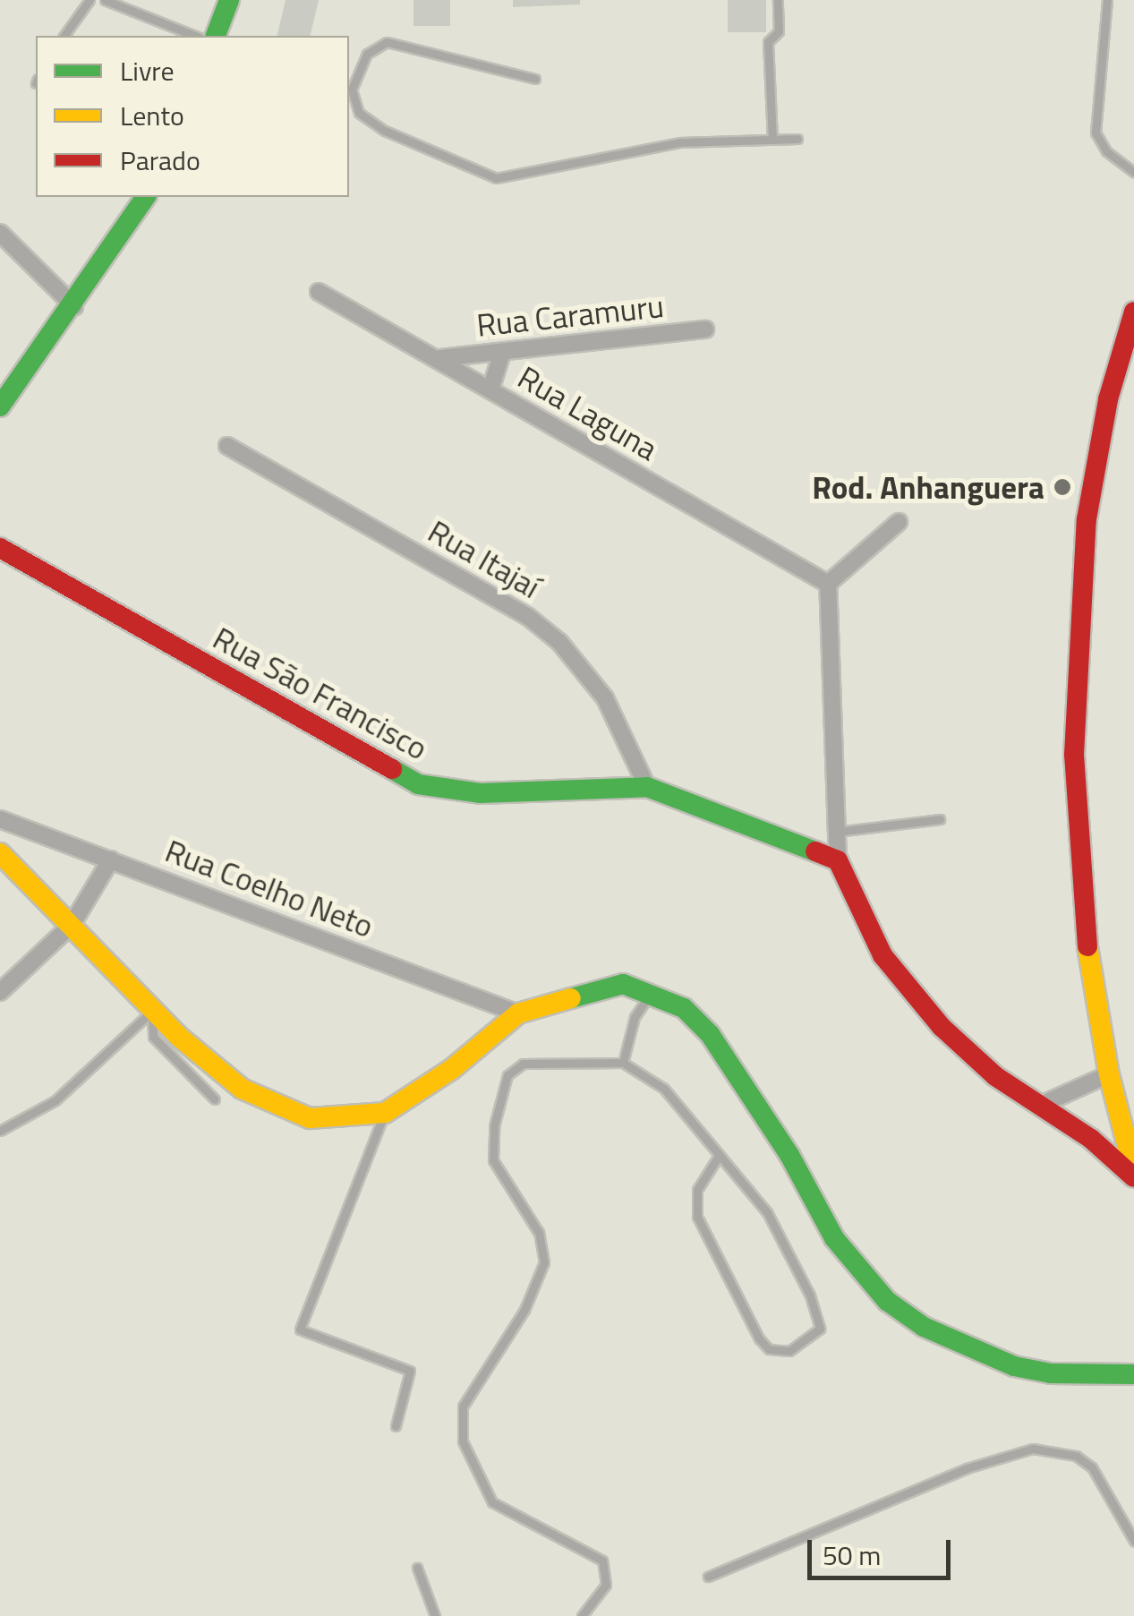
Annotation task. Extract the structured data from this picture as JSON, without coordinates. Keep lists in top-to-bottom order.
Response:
{
  "streets": {
    "street": [
      "Rua Caramuru",
      "Rua Laguna",
      "Rua Itajaí",
      "Rua São Francisco",
      "Rua Coelho Neto"
    ]
  },
  "crossings": [
    ["Rua Caramuru", "Rua Laguna"],
    ["Rua Itajaí", "Rua São Francisco"]
  ],
  "places": ["Rod. Anhanguera"],
  "legend": ["Livre", "Lento", "Parado"],
  "scale_bar": "50 m"
}
